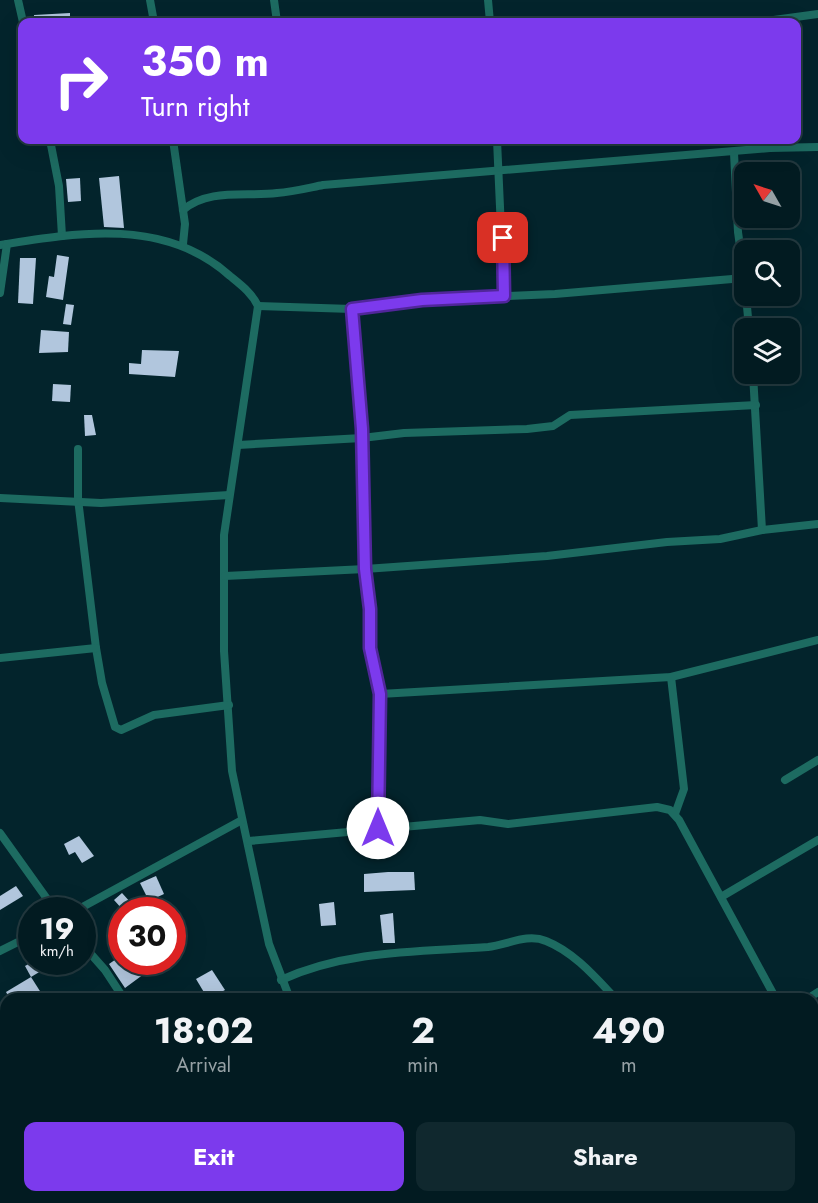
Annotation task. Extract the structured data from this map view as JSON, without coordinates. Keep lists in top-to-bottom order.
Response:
{
  "north": "top left",
  "page": {
    "turn": ["350 m", "Turn right"],
    "speed": "19 km/h",
    "limit": "30",
    "eta": [
      "18:02",
      "Arrival",
      "2",
      "min",
      "490",
      "m"
    ],
    "buttons": ["Exit", "Share"]
  }
}
